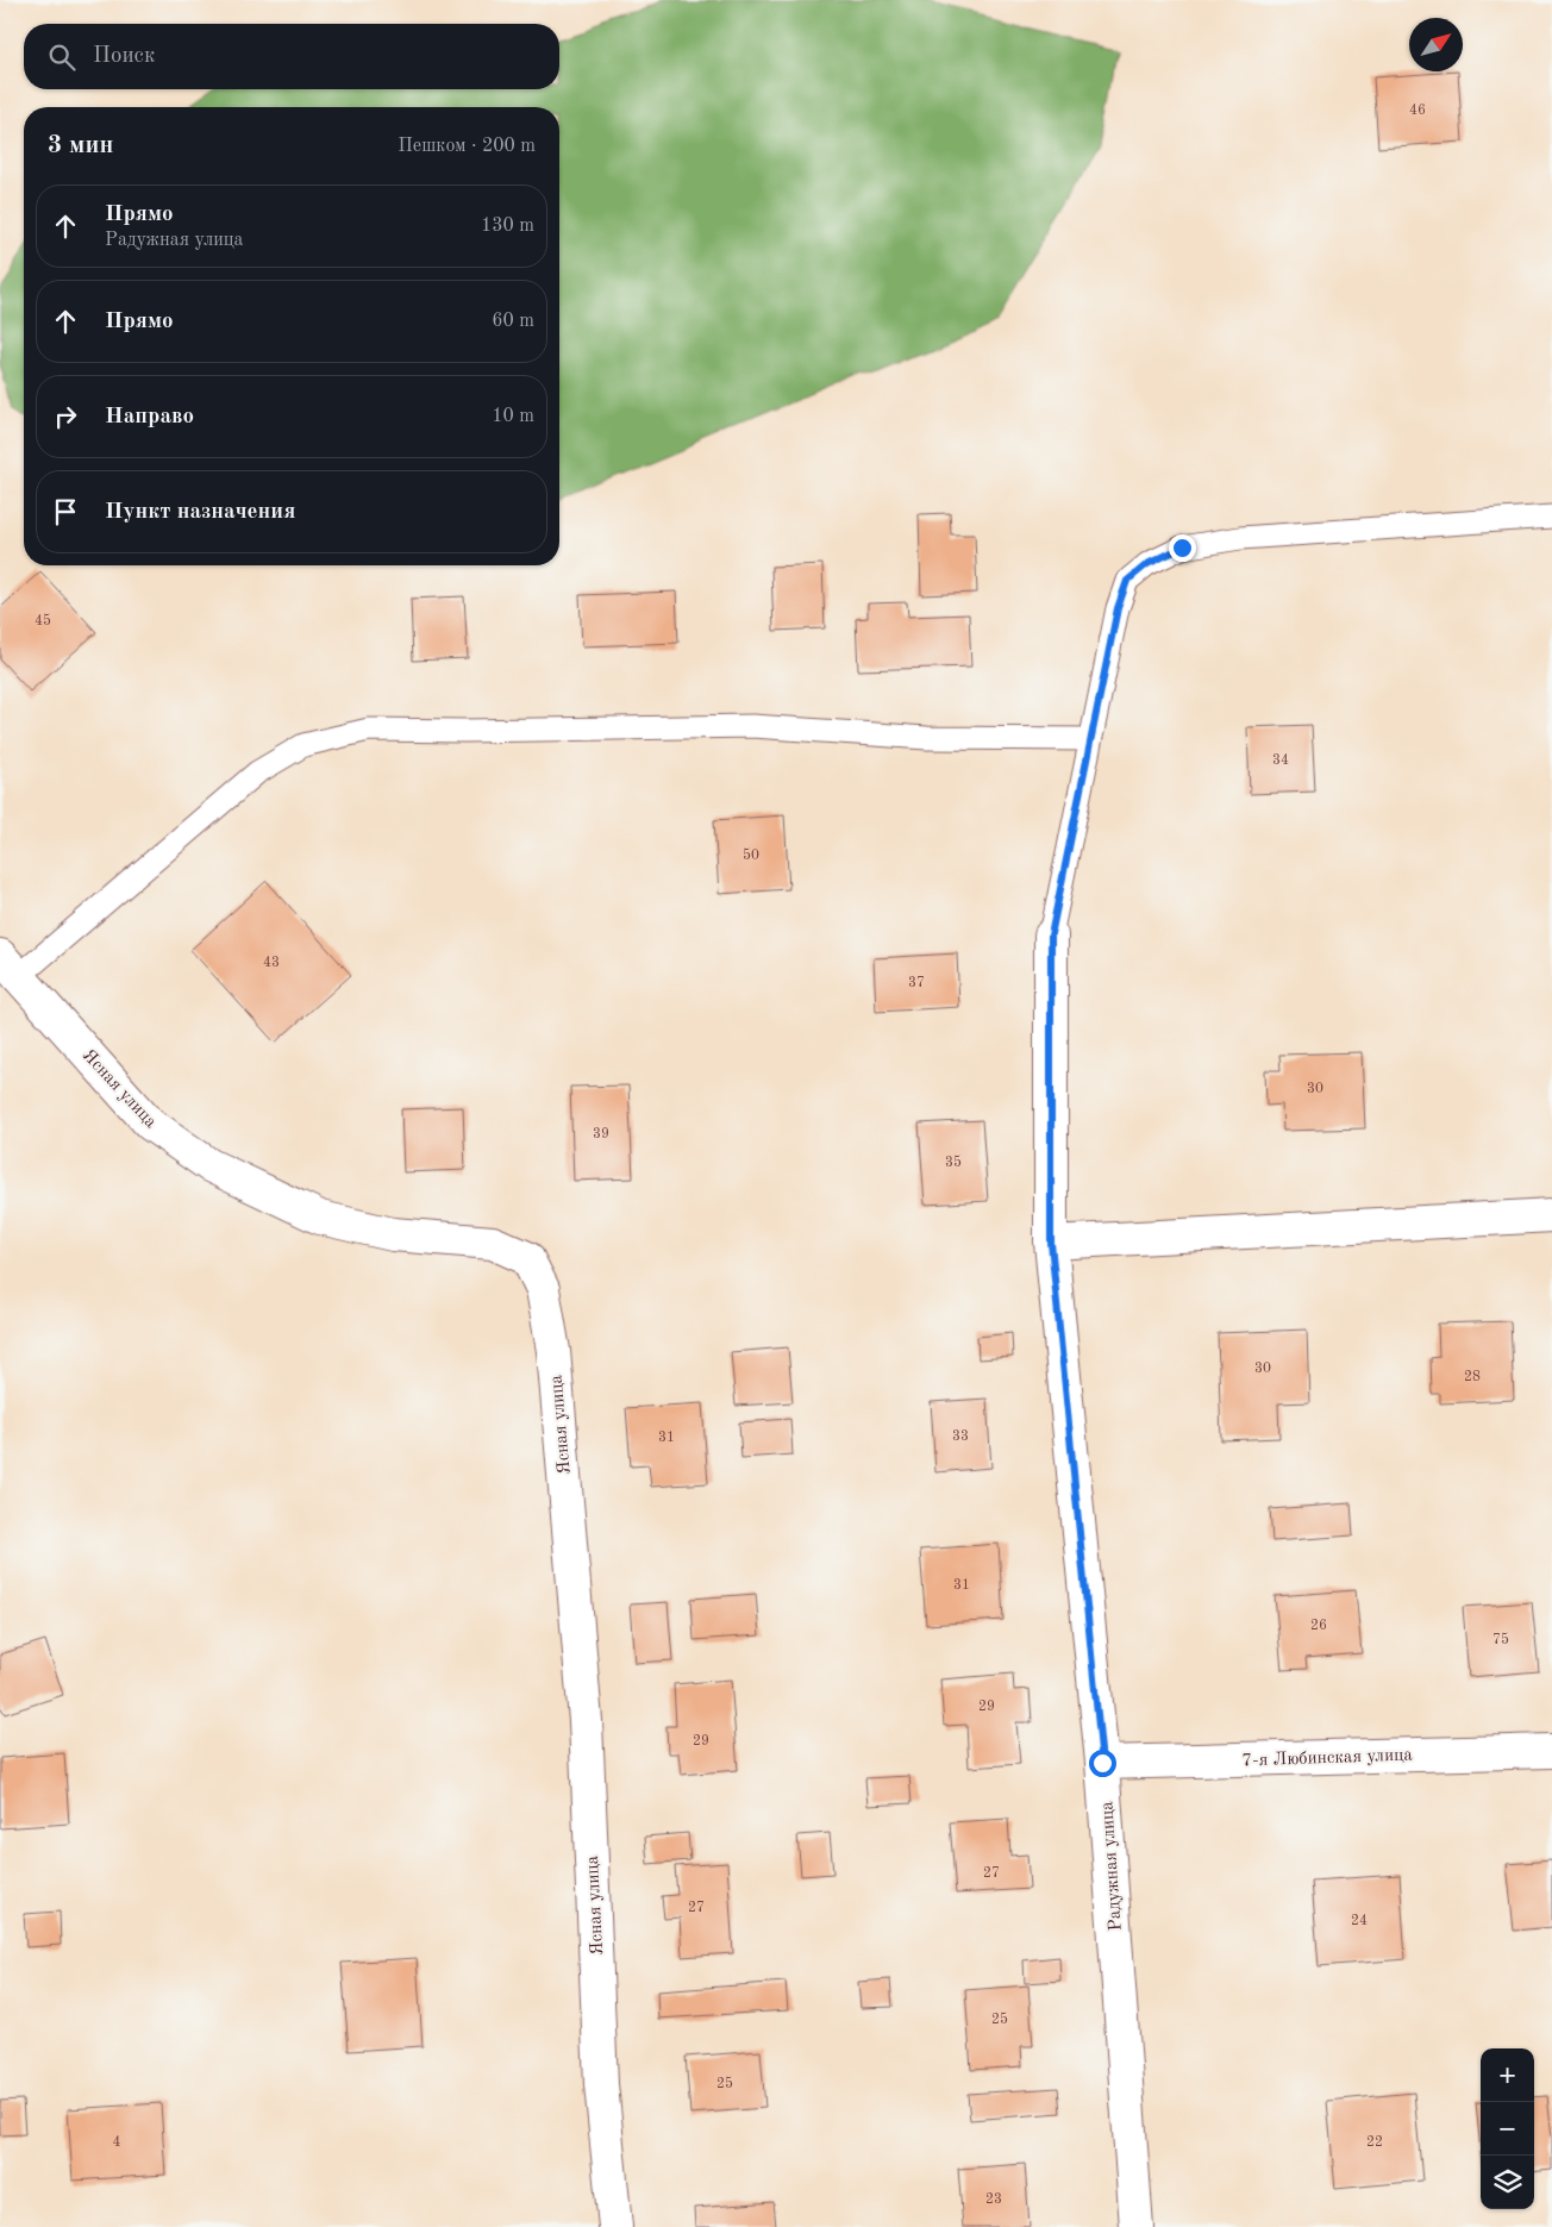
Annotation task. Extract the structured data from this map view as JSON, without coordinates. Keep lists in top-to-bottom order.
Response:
{
  "streets": {
    "street": ["Ясная улица", "7-я Любинская улица", "Радужная улица"]
  },
  "crossings": [
    ["7-я Любинская улица", "Радужная улица"]
  ],
  "house_numbers": [
    "46",
    "45",
    "34",
    "50",
    "43",
    "37",
    "30",
    "39",
    "35",
    "30",
    "28",
    "33",
    "31",
    "31",
    "26",
    "75",
    "29",
    "29",
    "27",
    "27",
    "24",
    "25",
    "25",
    "4",
    "22",
    "23"
  ],
  "north": "top right",
  "page": {
    "search": "Поиск",
    "heading": ["3 мин", "Пешком · 200 m"],
    "list": [
      ["Прямо", "Радужная улица", "130 m"],
      ["Прямо", "60 m"],
      ["Направо", "10 m"],
      "Пункт назначения"
    ],
    "map_buttons": ["+", "−"]
  }
}
